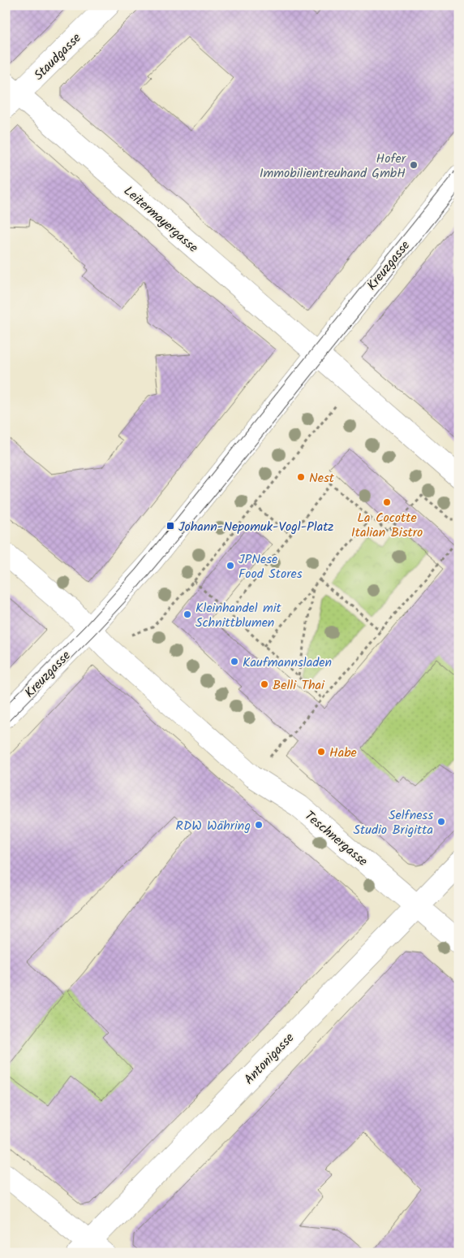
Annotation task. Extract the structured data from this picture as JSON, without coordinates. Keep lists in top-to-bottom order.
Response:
{
  "streets": {
    "street": [
      "Staudgasse",
      "Leitermayergasse",
      "Kreuzgasse",
      "Teschnergasse",
      "Antonigasse"
    ]
  },
  "crossings": [
    ["Staudgasse", "Leitermayergasse"],
    ["Leitermayergasse", "Kreuzgasse"],
    ["Teschnergasse", "Antonigasse"]
  ],
  "places": {
    "other": [
      "Hofer Immobilientreuhand GmbH",
      "Nest",
      "La Cocotte Italian Bistro",
      "JPNese Food Stores",
      "Kleinhandel mit Schnittblumen",
      "Kaufmannsladen",
      "Belli Thai",
      "Habe",
      "Selfness Studio Brigitta",
      "RDW Währing"
    ],
    "transit": ["Johann-Nepomuk-Vogl-Platz"]
  }
}
